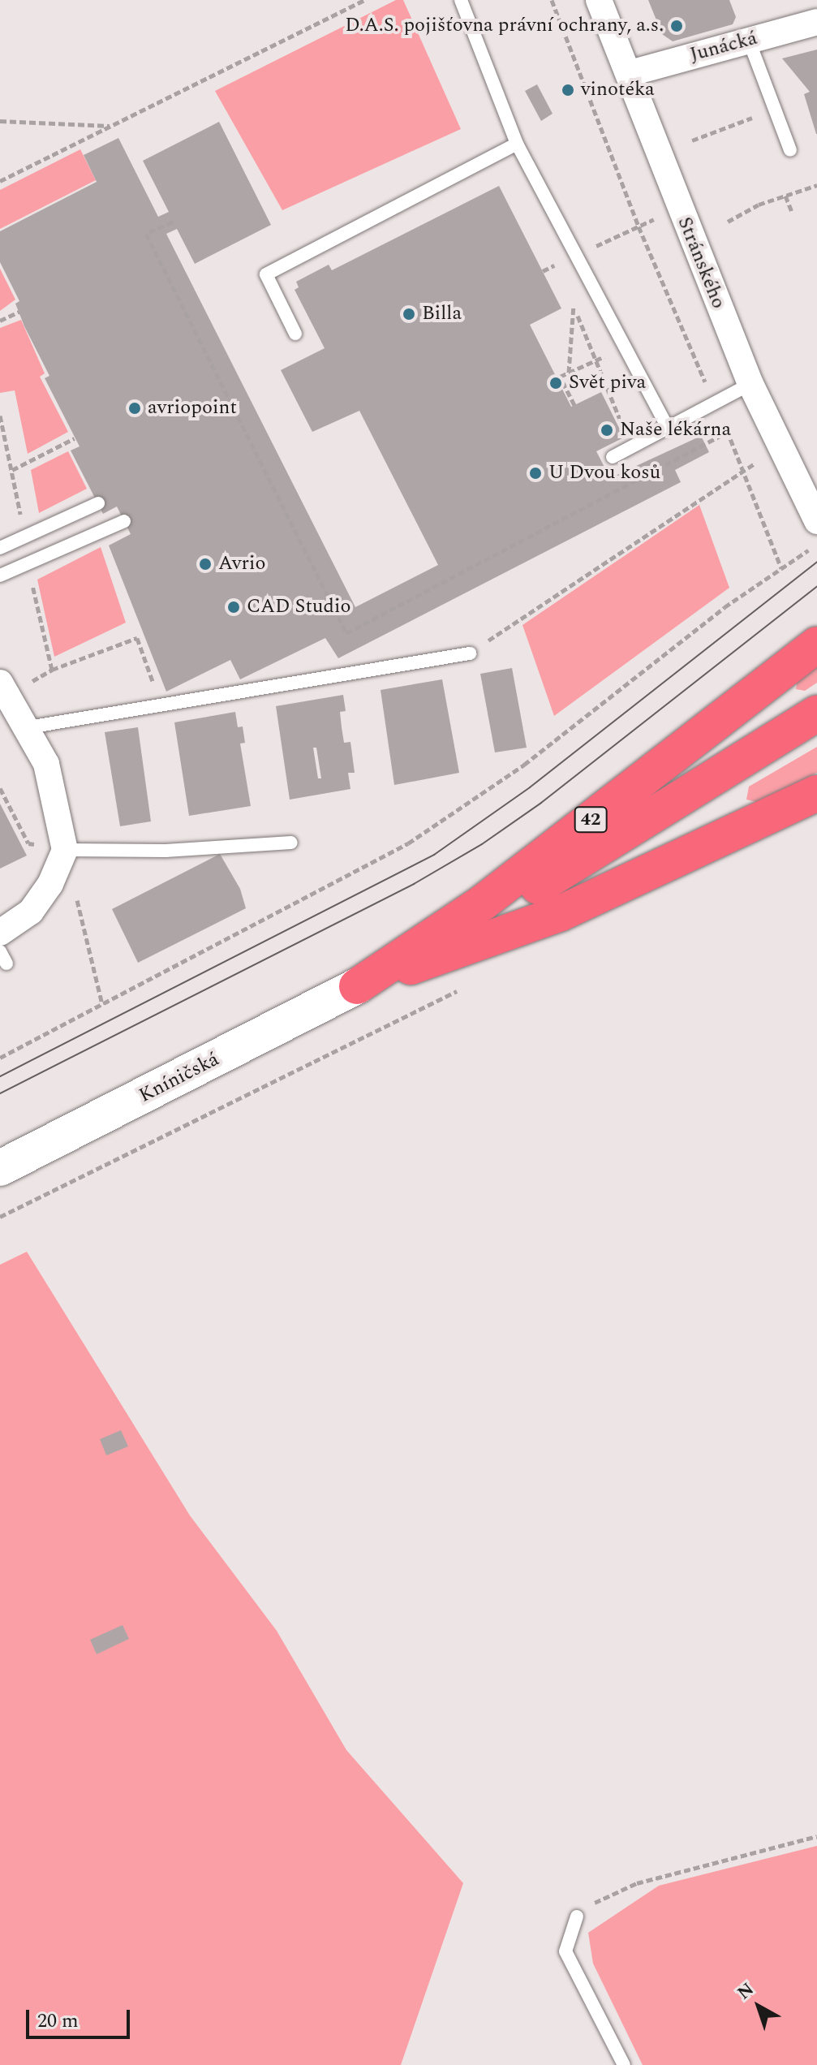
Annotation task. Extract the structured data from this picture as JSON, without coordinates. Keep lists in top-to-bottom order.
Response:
{
  "streets": {
    "highway": ["42"],
    "main road": ["Kníničská"],
    "street": ["Junácká", "Stránského"]
  },
  "crossings": [
    ["Junácká", "Stránského"],
    ["42", "Kníničská"]
  ],
  "places": [
    "D.A.S. pojišťovna právní ochrany, a.s.",
    "vinotéka",
    "Billa",
    "Svět piva",
    "avriopoint",
    "Naše lékárna",
    "U Dvou kosů",
    "Avrio",
    "CAD Studio"
  ],
  "scale_bar": "20 m",
  "north": "top left"
}
